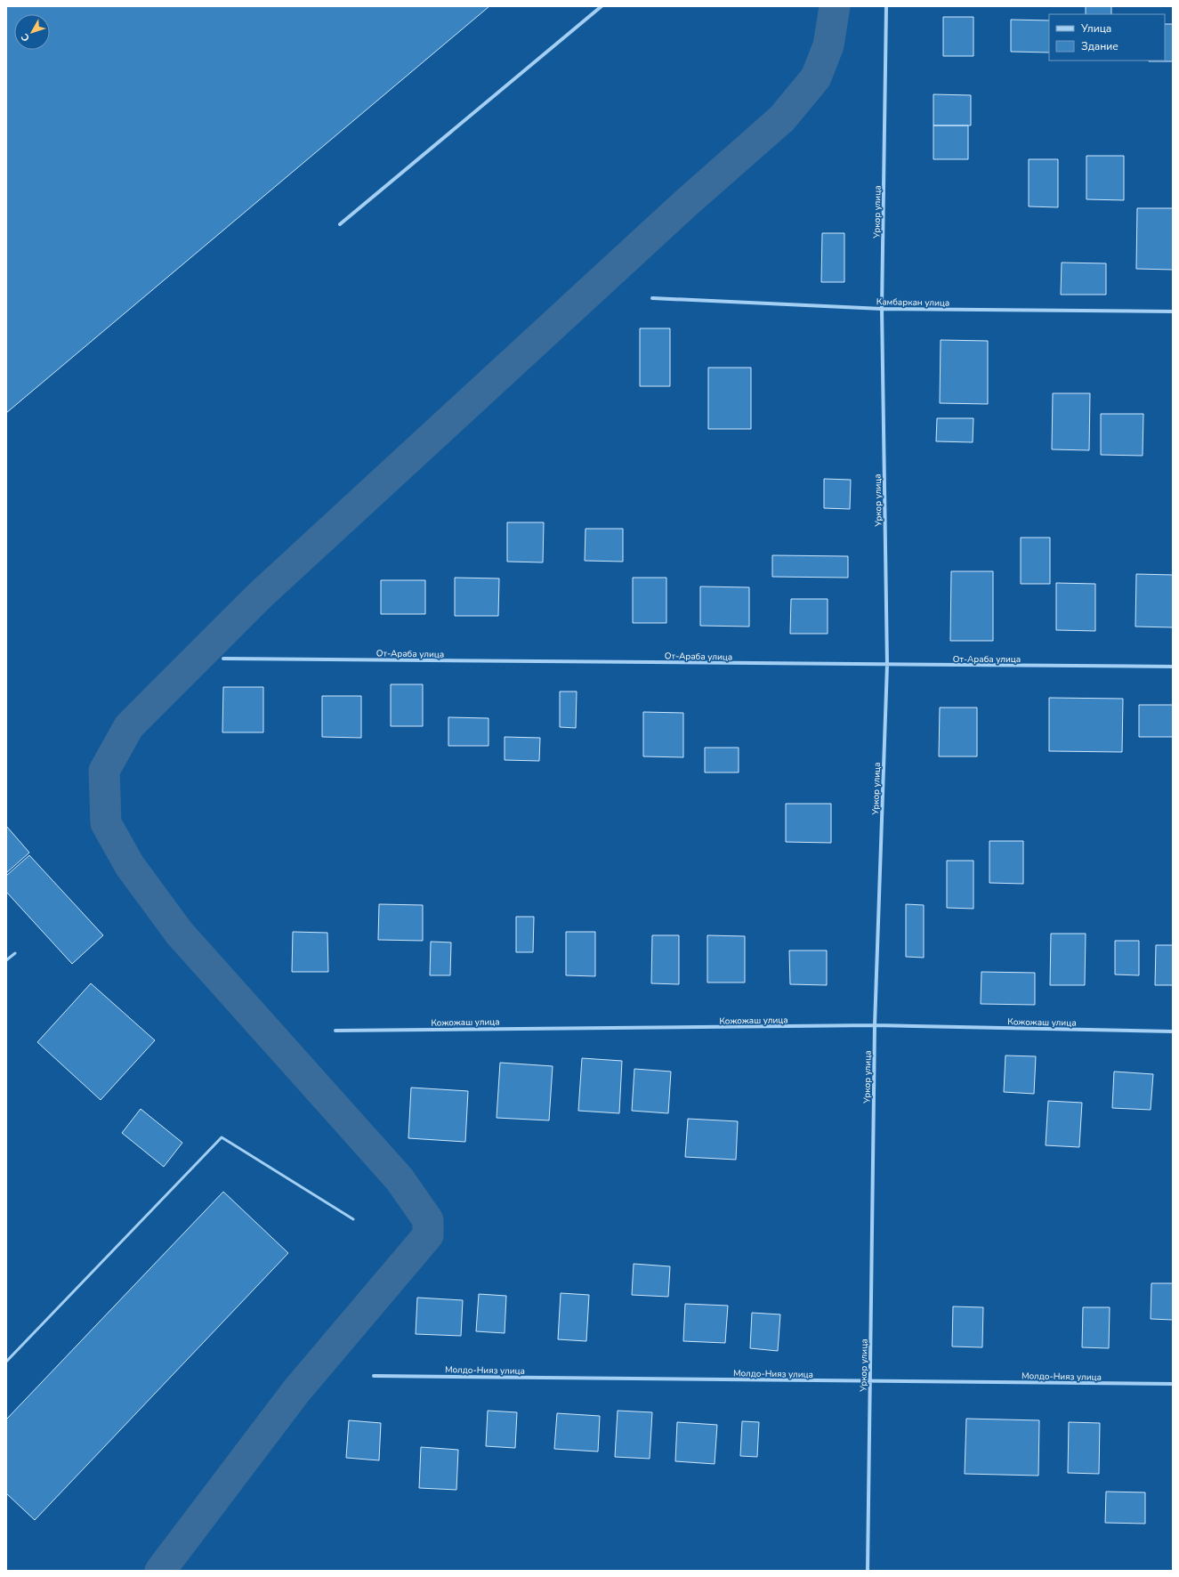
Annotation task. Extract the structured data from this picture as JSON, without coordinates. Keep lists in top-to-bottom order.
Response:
{
  "streets": {
    "street": [
      "Уркор улица",
      "Камбаркан улица",
      "От-Араба улица",
      "Кожожаш улица",
      "Молдо-Нияз улица"
    ]
  },
  "crossings": [
    ["Уркор улица", "Камбаркан улица"],
    ["Уркор улица", "От-Араба улица"],
    ["Уркор улица", "Кожожаш улица"],
    ["Уркор улица", "Молдо-Нияз улица"]
  ],
  "legend": ["Улица", "Здание"],
  "north": "bottom left"
}
